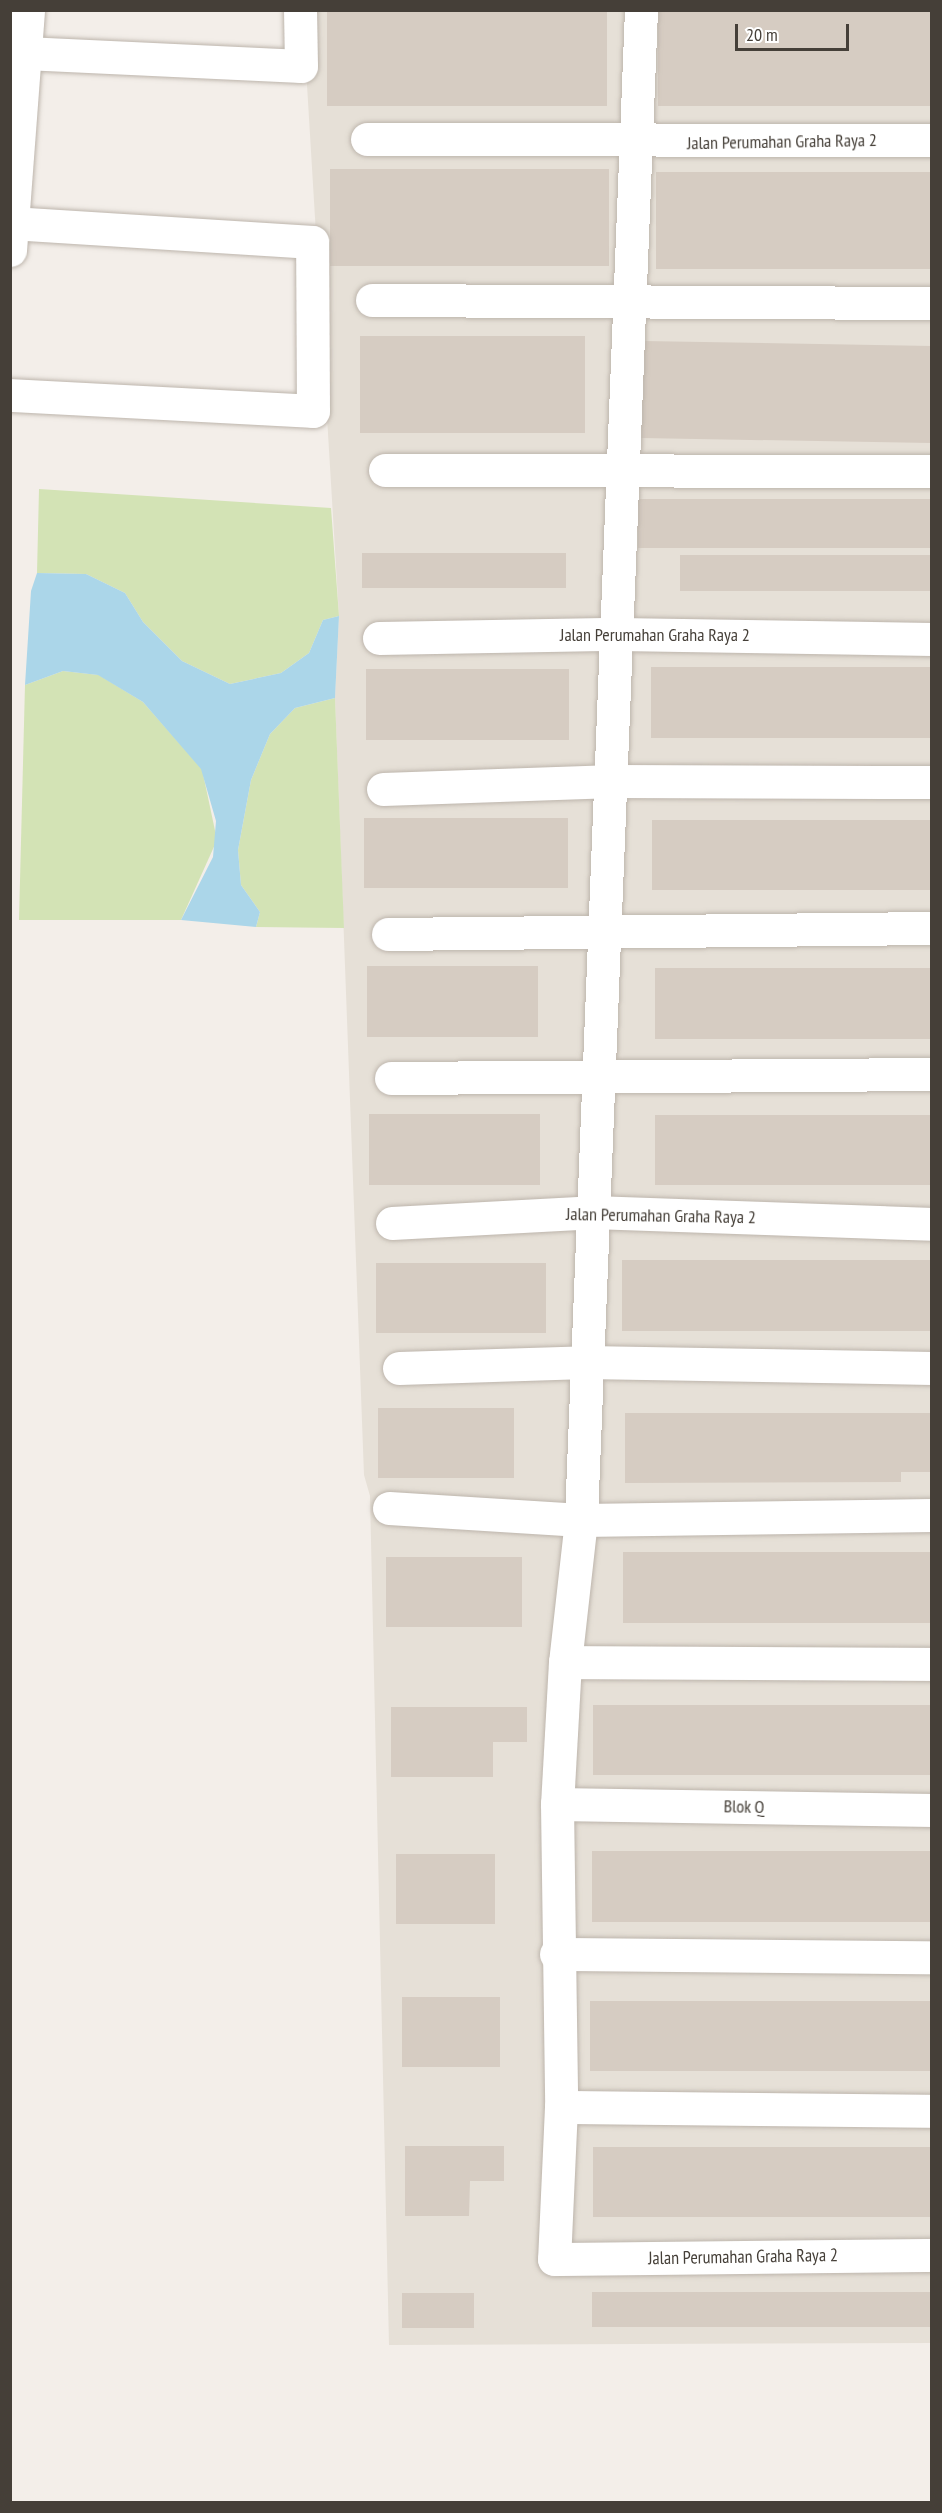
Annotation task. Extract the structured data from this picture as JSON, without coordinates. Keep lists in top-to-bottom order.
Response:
{
  "streets": {
    "street": ["Jalan Perumahan Graha Raya 2", "Blok Q"]
  },
  "scale_bar": "20 m"
}
